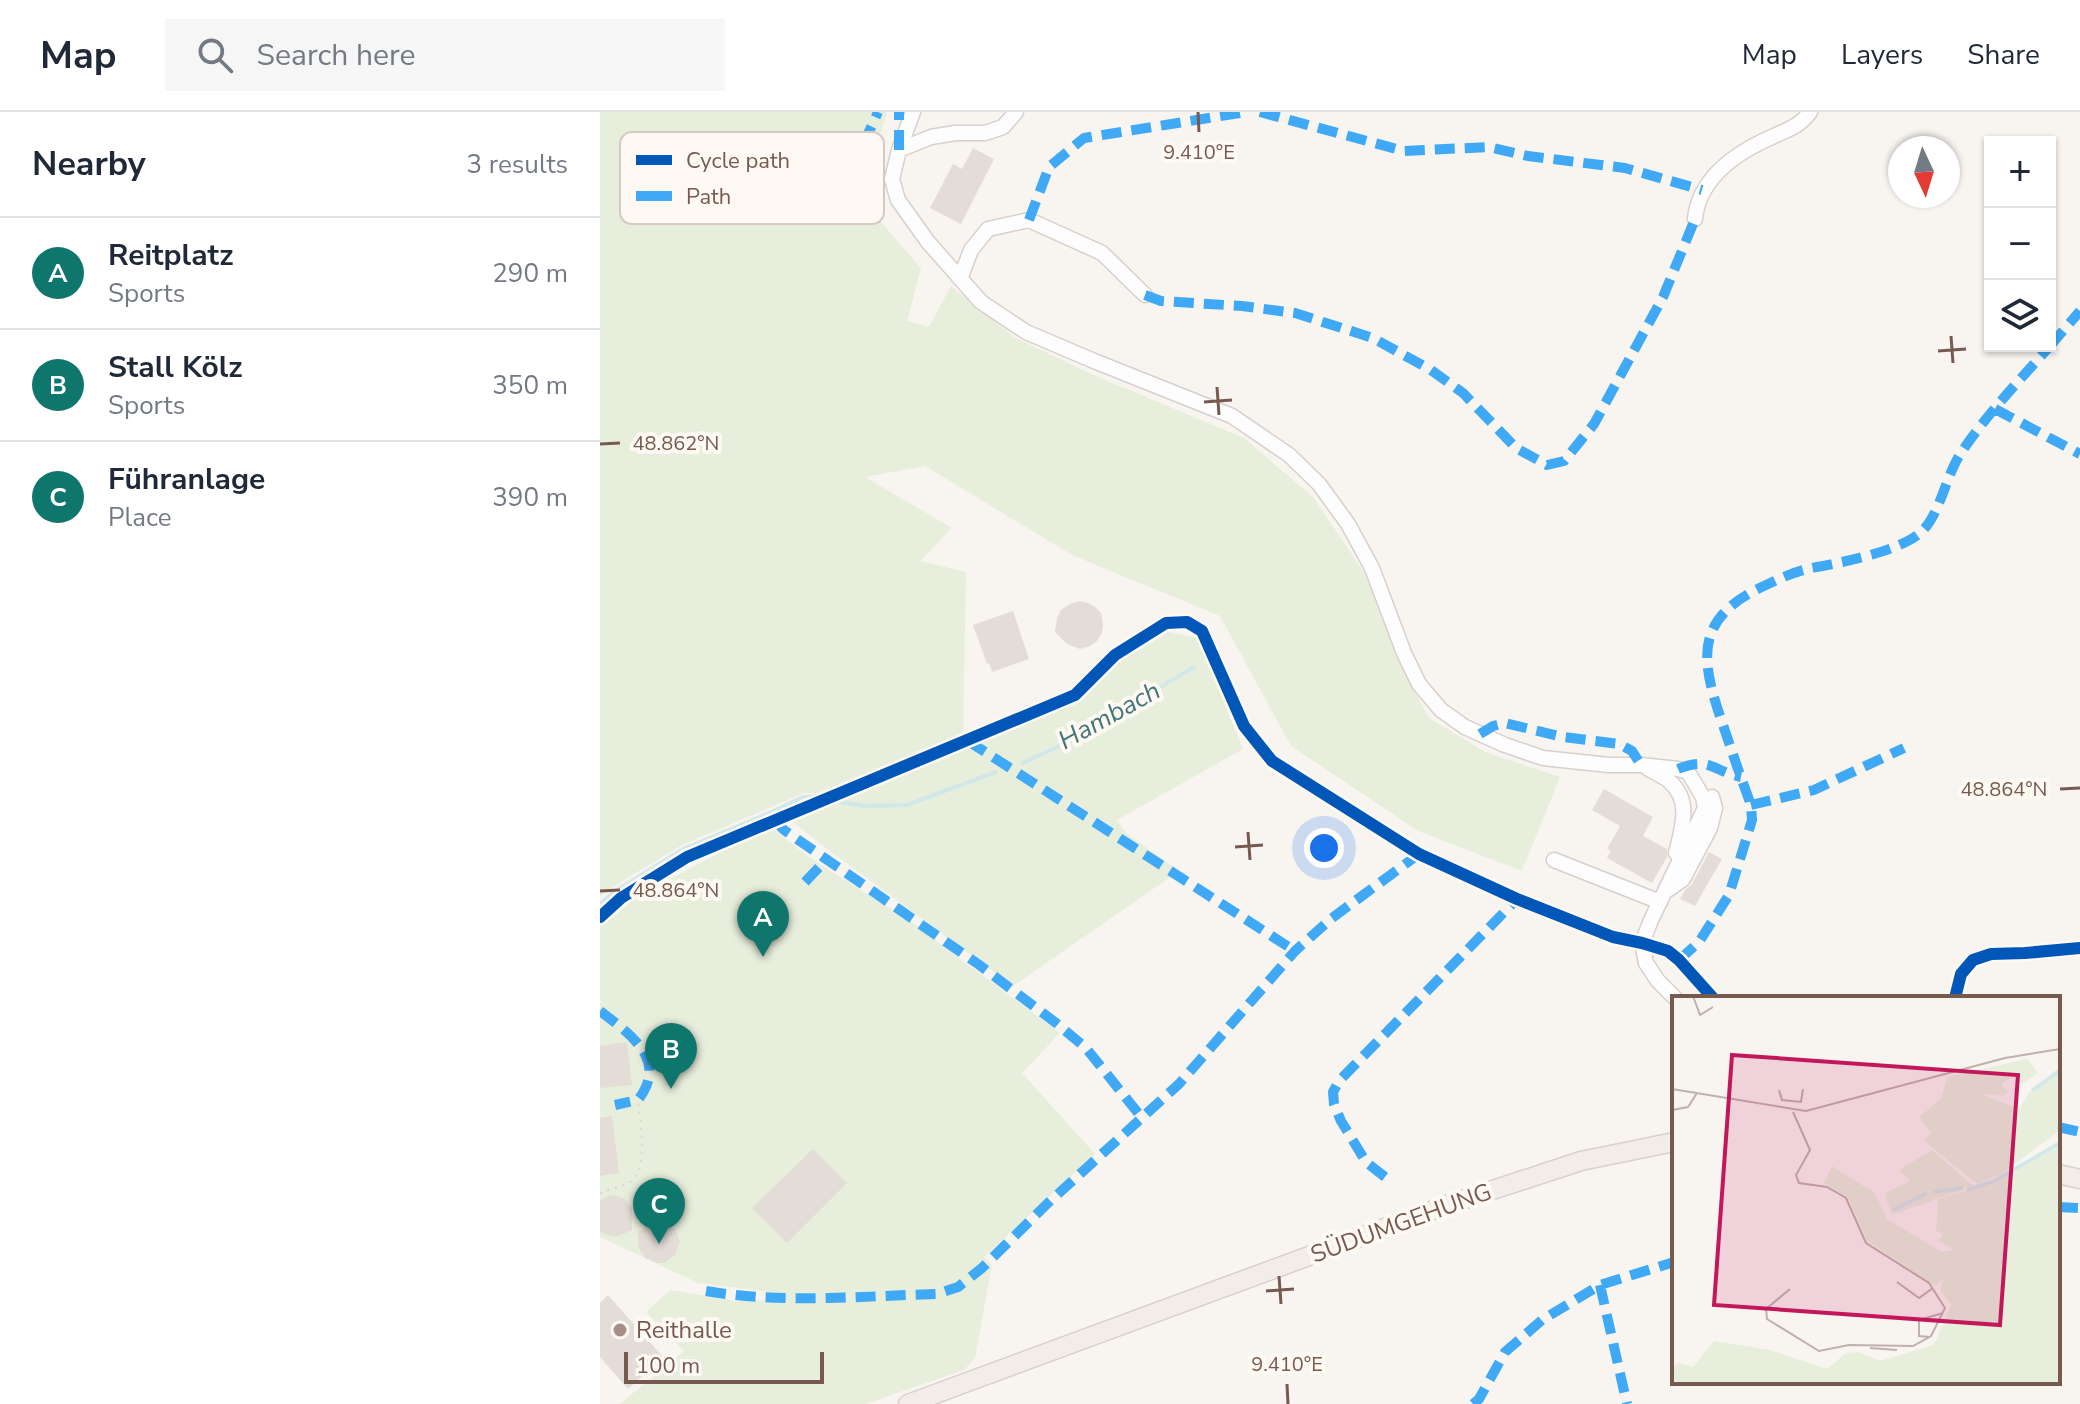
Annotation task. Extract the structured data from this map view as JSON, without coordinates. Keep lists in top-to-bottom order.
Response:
{
  "streets": {
    "main road": ["SÜDUMGEHUNG"]
  },
  "water": ["Hambach"],
  "places": ["Reithalle"],
  "legend": ["Cycle path", "Path"],
  "scale_bar": "100 m",
  "north": "bottom",
  "page": {
    "header": "Map",
    "search": "Search here",
    "nav": ["Map", "Layers", "Share"],
    "heading": ["Nearby", "3 results"],
    "map_buttons": ["+", "−"],
    "list": [
      {
        "mark": "A",
        "name": "Reitplatz",
        "note": "Sports",
        "value": "290 m"
      },
      {
        "mark": "B",
        "name": "Stall Kölz",
        "note": "Sports",
        "value": "350 m"
      },
      {
        "mark": "C",
        "name": "Führanlage",
        "note": "Place",
        "value": "390 m"
      }
    ],
    "pins": ["A", "B", "C"],
    "scale": "100 m"
  },
  "coordinates": ["9.410°E", "48.862°N", "48.864°N"]
}
